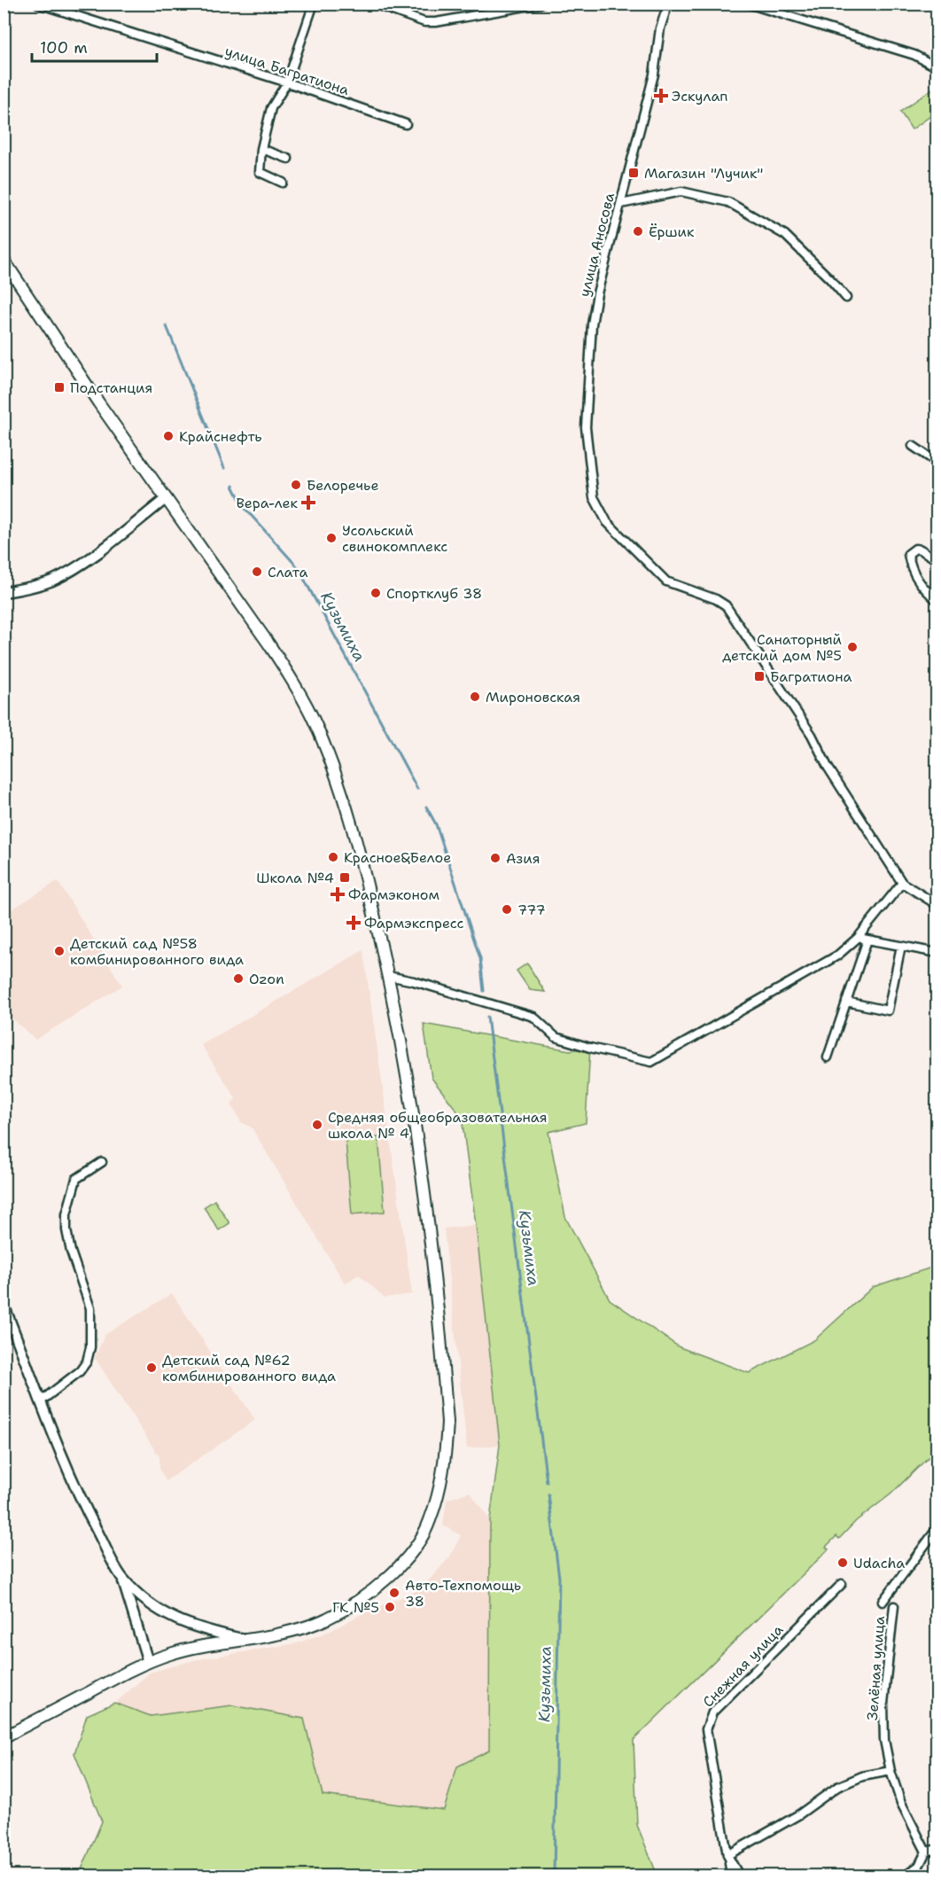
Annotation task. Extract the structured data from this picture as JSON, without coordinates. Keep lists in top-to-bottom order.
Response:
{
  "streets": {
    "street": [
      "улица Багратиона",
      "улица Аносова",
      "Снежная улица",
      "Зелёная улица"
    ]
  },
  "water": ["Кузьмиха"],
  "places": {
    "health": [
      "Эскулап",
      "Вера-лек",
      "Фармэконом",
      "Фармэкспресс"
    ],
    "transit": [
      "Магазин \"Лучик\"",
      "Подстанция",
      "Багратиона",
      "Школа №4"
    ],
    "other": [
      "Ёршик",
      "Крайснефть",
      "Белоречье",
      "Усольский свинокомплекс",
      "Слата",
      "Спортклуб 38",
      "Санаторный детский дом №5",
      "Мироновская",
      "Красное&Белое",
      "Азия",
      "777",
      "Детский сад №58 комбинированного вида",
      "Ozon",
      "Средняя общеобразовательная школа № 4",
      "Детский сад №62 комбинированного вида",
      "Udacha",
      "Авто-Техпомощь 38",
      "ГК №5"
    ]
  },
  "scale_bar": "100 m"
}
